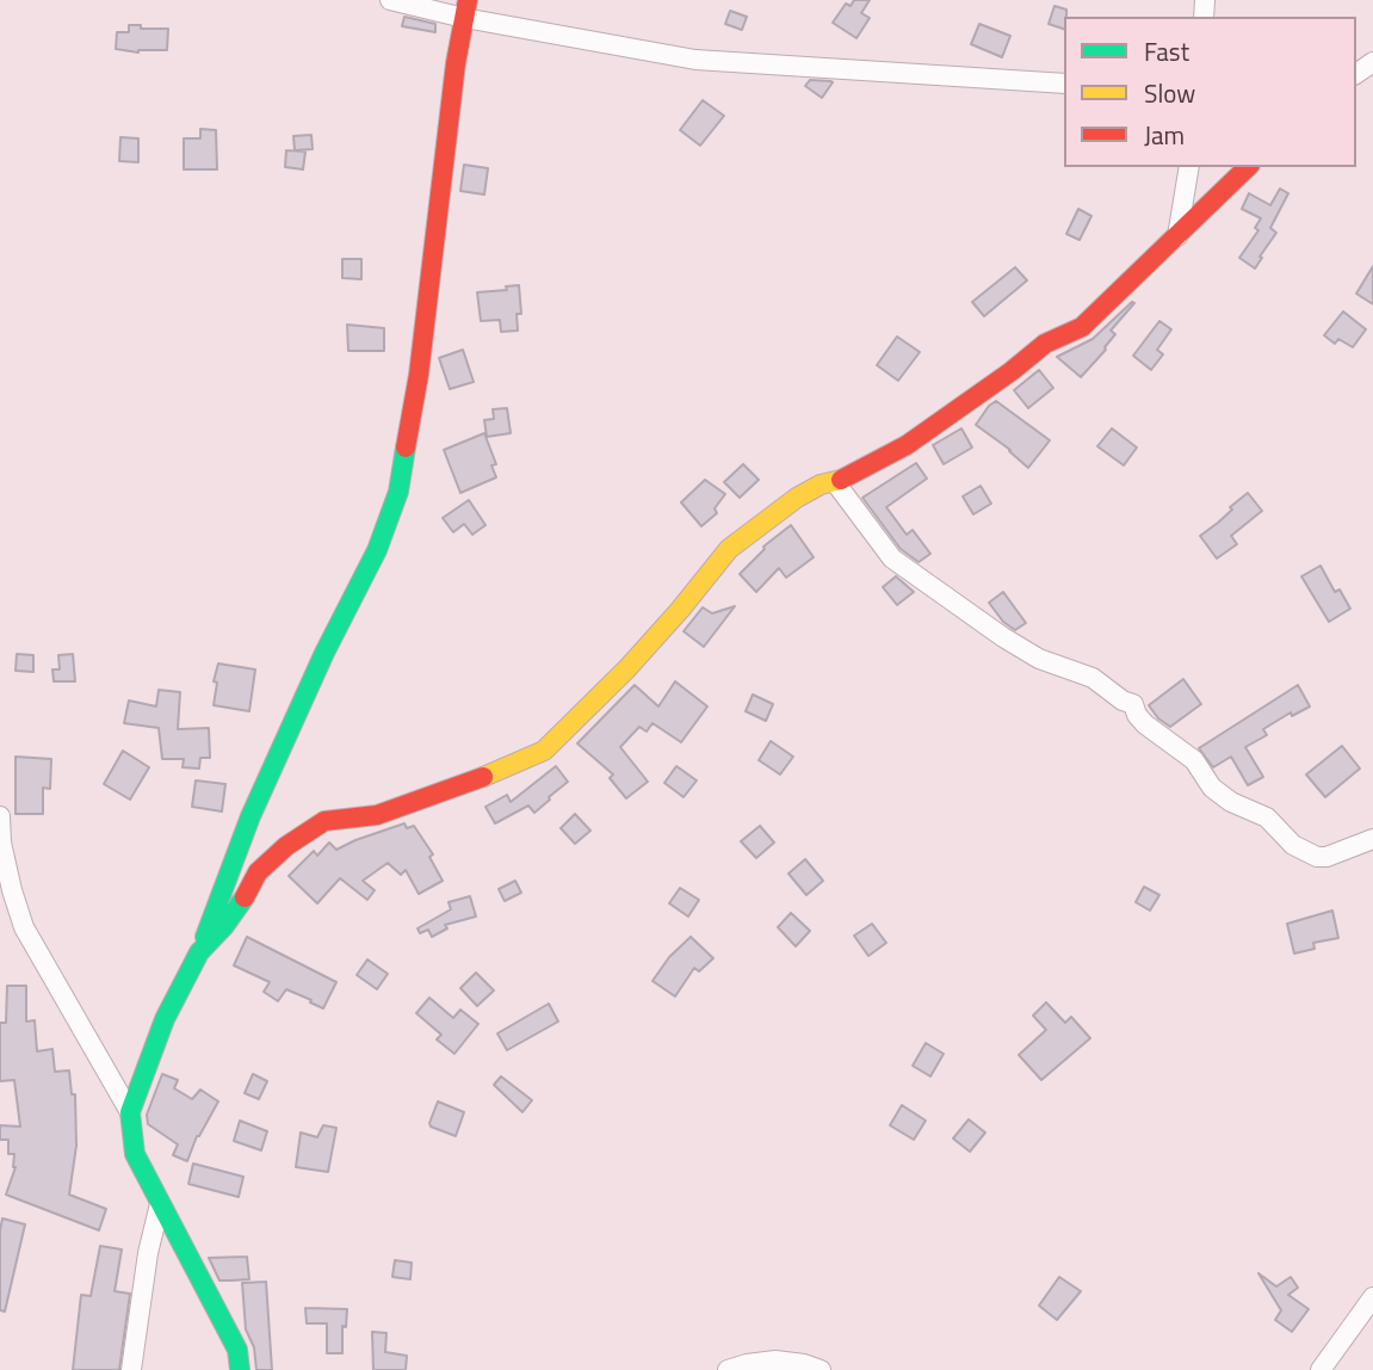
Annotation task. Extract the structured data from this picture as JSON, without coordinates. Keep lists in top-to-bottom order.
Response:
{
  "legend": ["Fast", "Slow", "Jam"]
}
